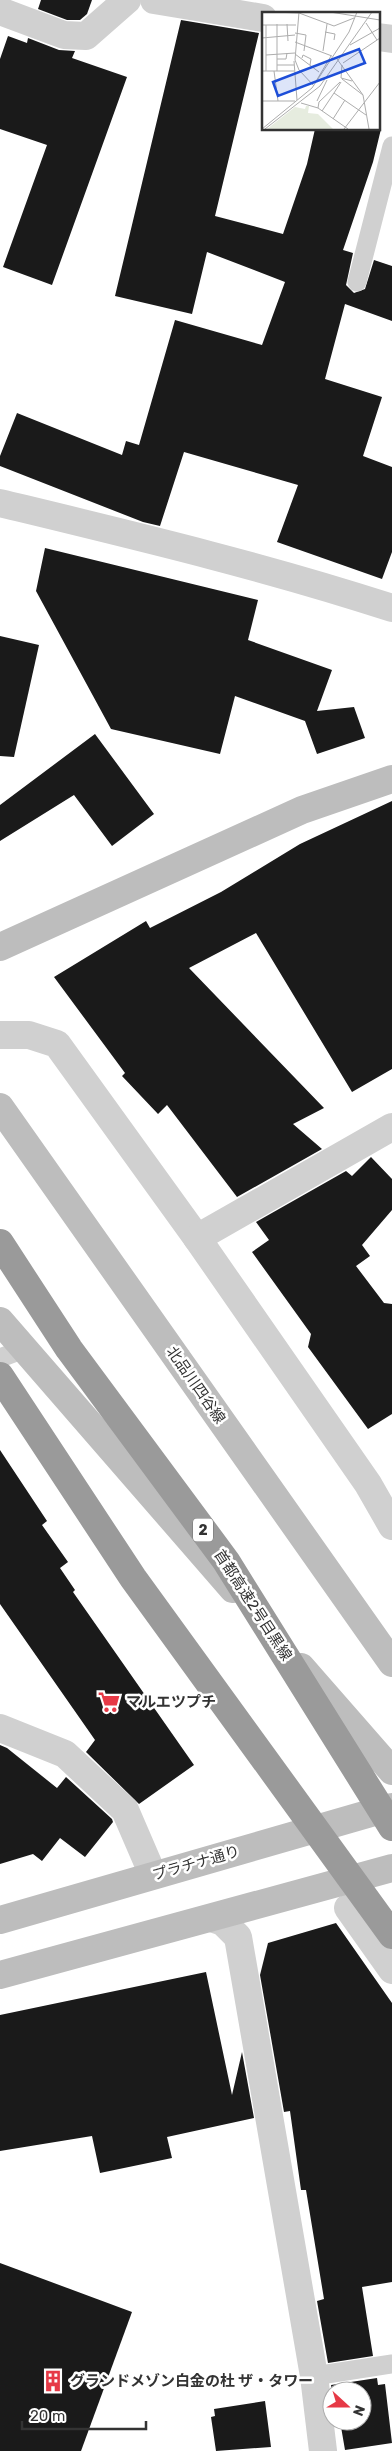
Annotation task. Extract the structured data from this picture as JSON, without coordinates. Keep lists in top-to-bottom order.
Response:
{
  "streets": {
    "highway": ["2", "首都高速2号目黒線"],
    "main road": ["北品川四谷線", "プラチナ通り"]
  },
  "places": {
    "supermarket": ["マルエツプチ"],
    "building": ["グランドメゾン白金の杜 ザ・タワー"]
  },
  "scale_bar": "20 m",
  "north": "right"
}
